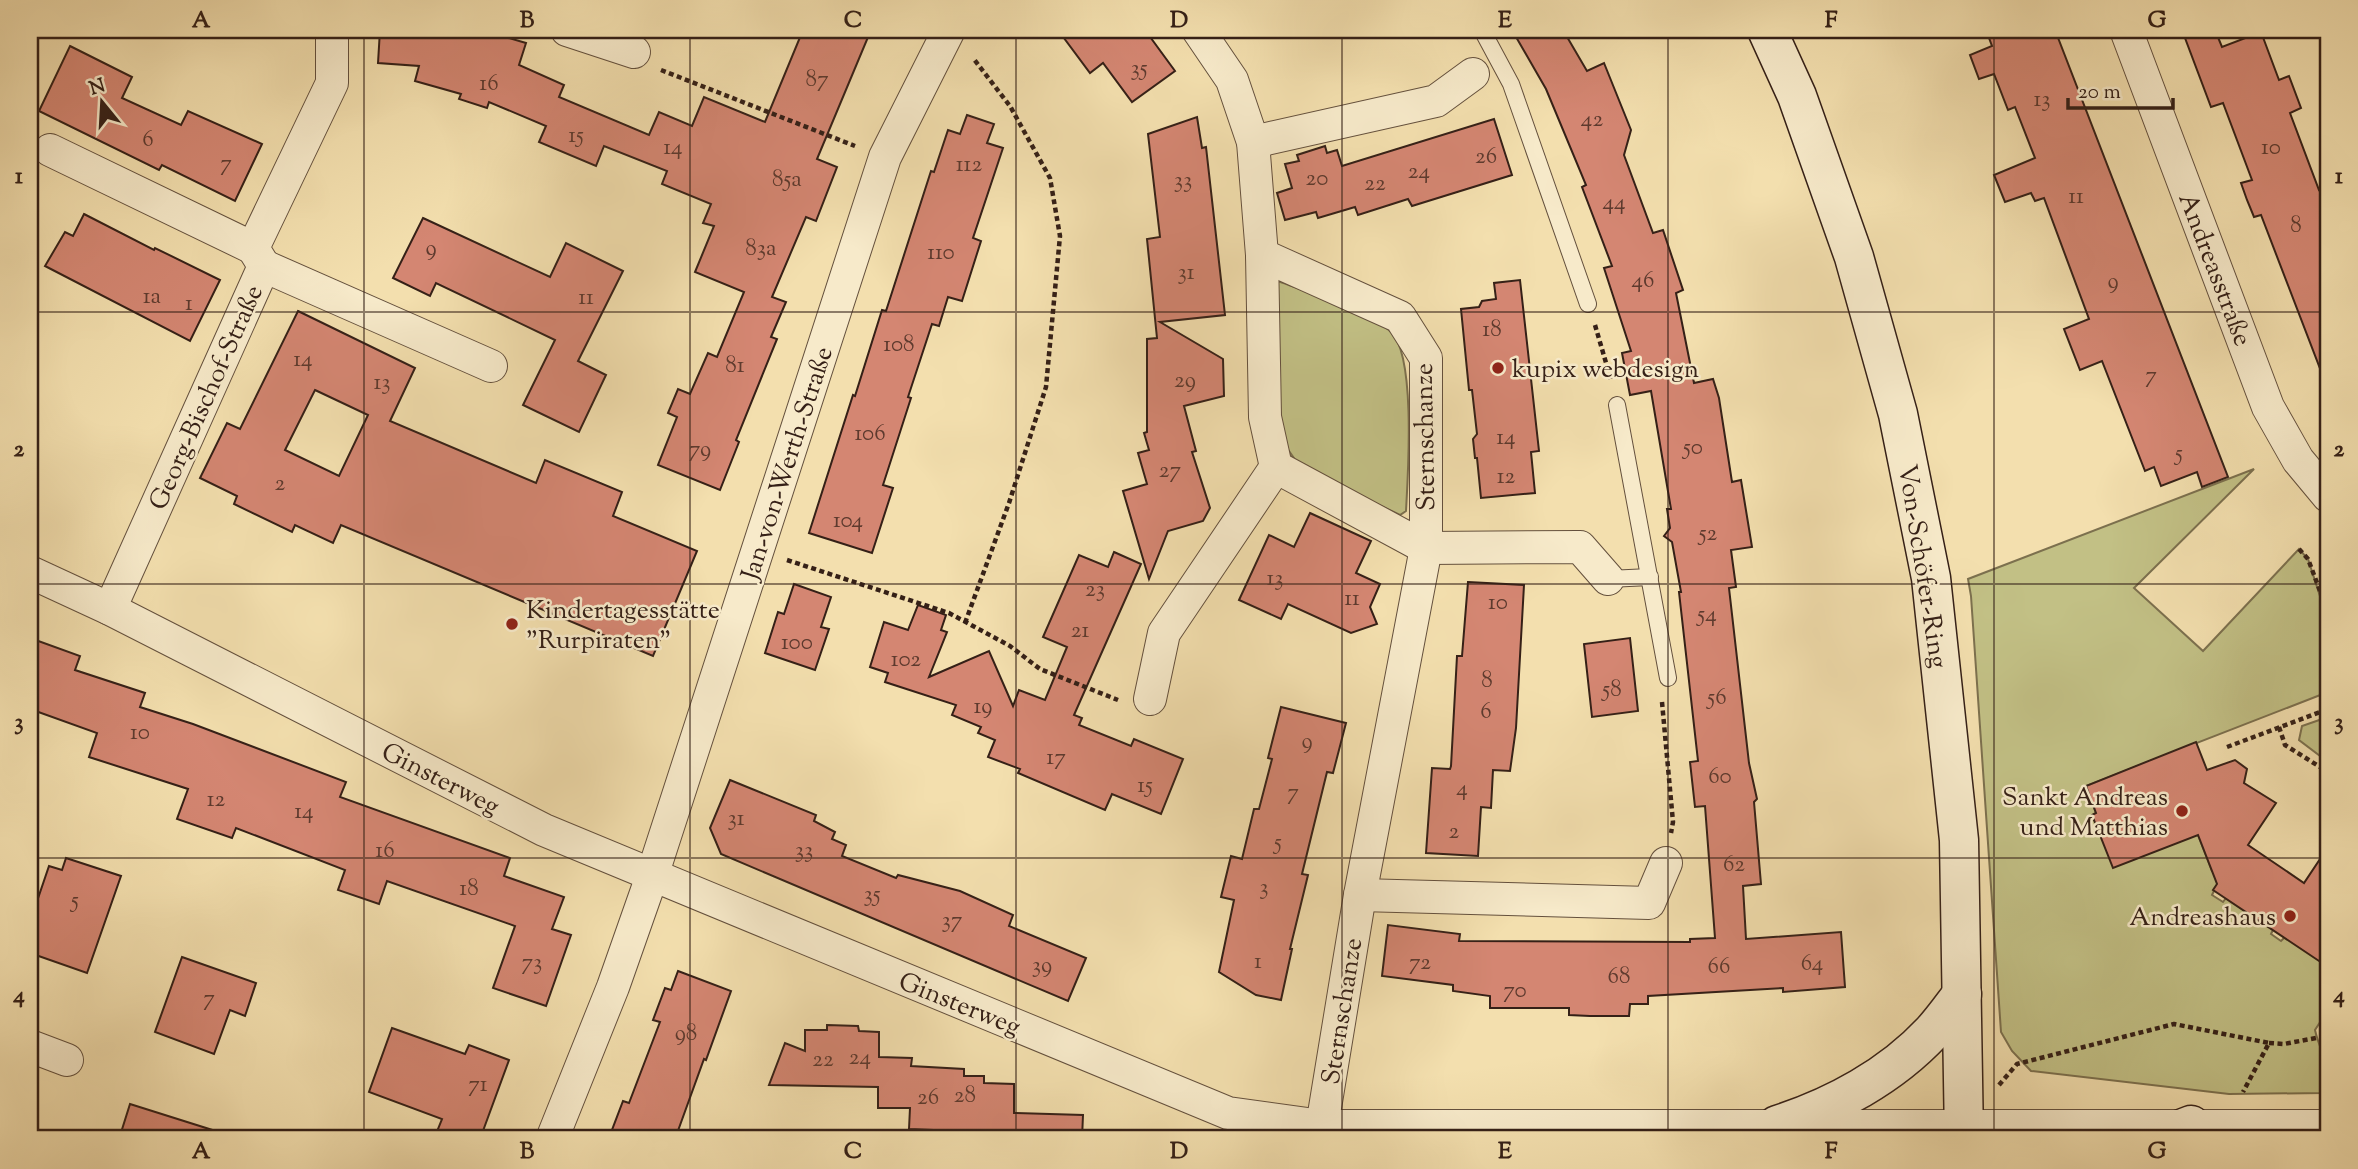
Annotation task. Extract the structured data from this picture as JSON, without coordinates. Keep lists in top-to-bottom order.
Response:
{
  "streets": {
    "main road": ["Von-Schöfer-Ring"],
    "street": [
      "Andreasstraße",
      "Georg-Bischof-Straße",
      "Sternschanze",
      "Jan-von-Werth-Straße",
      "Ginsterweg"
    ]
  },
  "crossings": [
    ["Georg-Bischof-Straße", "Ginsterweg"],
    ["Sternschanze", "Ginsterweg"],
    ["Jan-von-Werth-Straße", "Ginsterweg"],
    ["Von-Schöfer-Ring", "Ginsterweg"]
  ],
  "places": [
    "kupix webdesign",
    "Kindertagesstätte \"Rurpiraten\"",
    "Sankt Andreas und Matthias",
    "Andreashaus"
  ],
  "house_numbers": [
    "35",
    "87",
    "16",
    "13",
    "42",
    "15",
    "6",
    "14",
    "10",
    "26",
    "7",
    "112",
    "24",
    "20",
    "85a",
    "33",
    "22",
    "11",
    "44",
    "8",
    "9",
    "83a",
    "110",
    "31",
    "46",
    "9",
    "1a",
    "11",
    "1",
    "18",
    "108",
    "14",
    "81",
    "7",
    "29",
    "13",
    "106",
    "14",
    "50",
    "79",
    "5",
    "27",
    "12",
    "2",
    "104",
    "52",
    "13",
    "23",
    "11",
    "10",
    "54",
    "21",
    "100",
    "102",
    "8",
    "58",
    "56",
    "19",
    "6",
    "10",
    "9",
    "17",
    "60",
    "15",
    "4",
    "7",
    "12",
    "14",
    "31",
    "2",
    "5",
    "16",
    "33",
    "62",
    "3",
    "18",
    "35",
    "5",
    "37",
    "1",
    "73",
    "72",
    "64",
    "39",
    "66",
    "68",
    "70",
    "7",
    "98",
    "24",
    "22",
    "71",
    "28",
    "26"
  ],
  "scale_bar": "20 m",
  "north": "top",
  "grid": {
    "columns": [
      "A",
      "B",
      "C",
      "D",
      "E",
      "F",
      "G"
    ],
    "rows": [
      "1",
      "2",
      "3",
      "4"
    ]
  }
}
